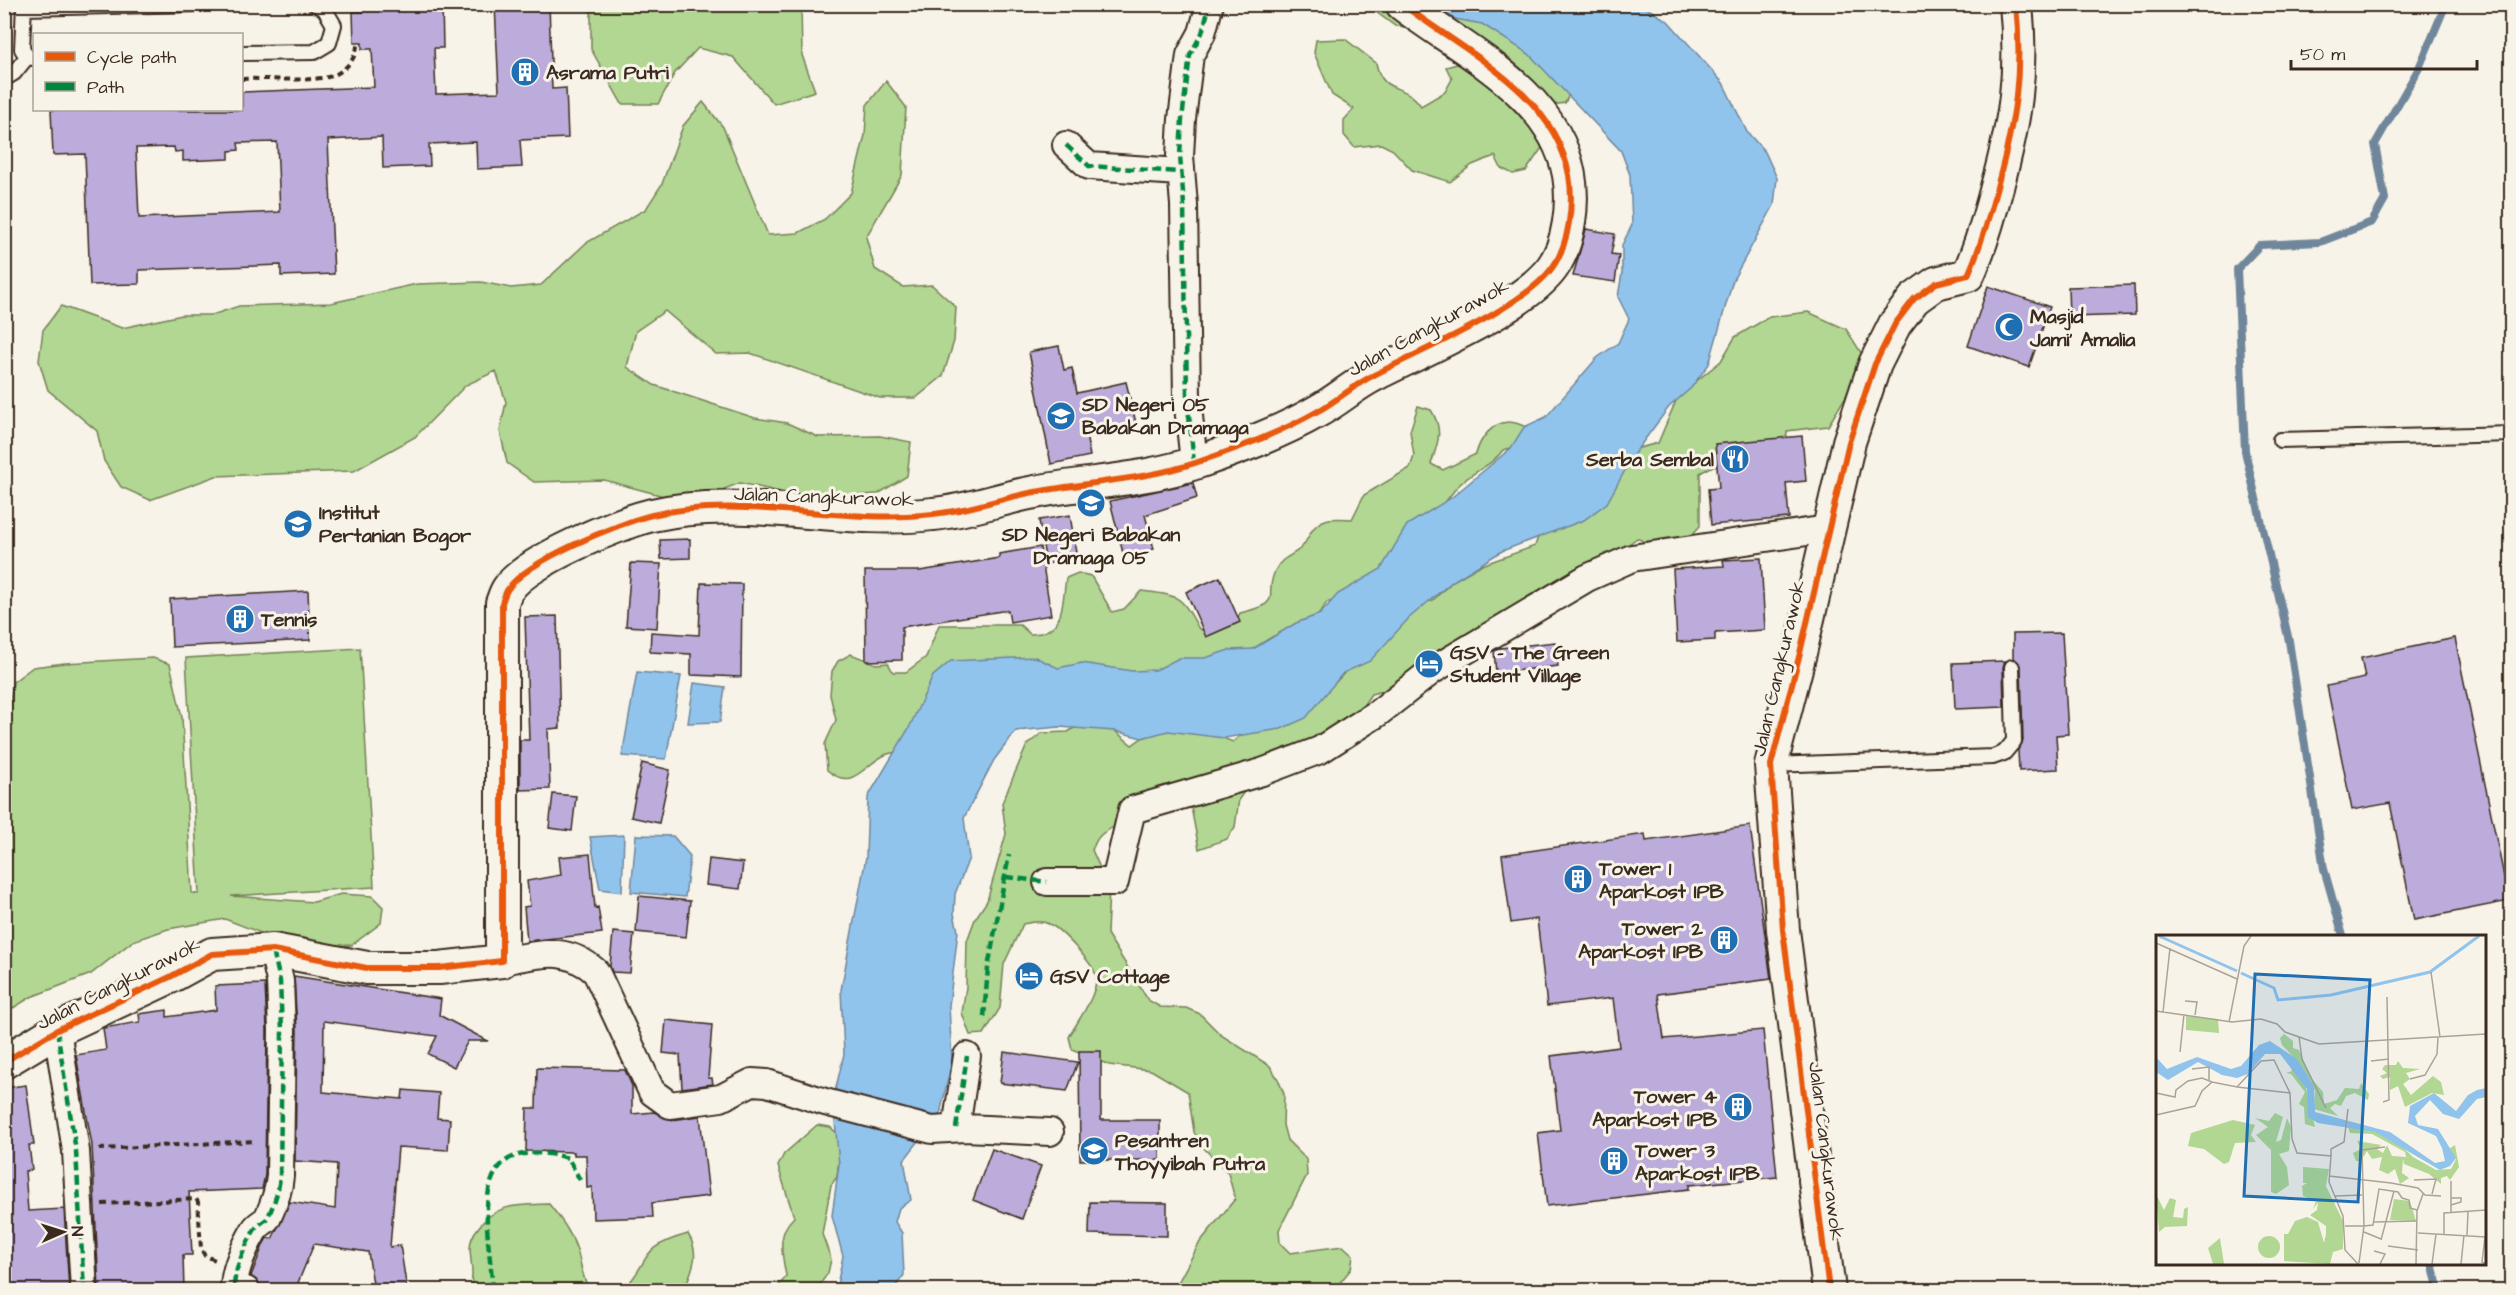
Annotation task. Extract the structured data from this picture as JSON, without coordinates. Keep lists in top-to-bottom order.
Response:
{
  "streets": {
    "street": ["Jalan Cangkurawok"]
  },
  "places": {
    "building": [
      "Asrama Putri",
      "Tennis",
      "Tower 1 Aparkost IPB",
      "Tower 2 Aparkost IPB",
      "Tower 4 Aparkost IPB",
      "Tower 3 Aparkost IPB"
    ],
    "mosque": ["Masjid Jami' Amalia"],
    "school or university": [
      "SD Negeri 05 Babakan Dramaga",
      "SD Negeri Babakan Dramaga 05",
      "Institut Pertanian Bogor",
      "Pesantren Thoyyibah Putra"
    ],
    "restaurant": ["Serba Sembal"],
    "hotel": ["GSV - The Green Student Village", "GSV Cottage"]
  },
  "legend": ["Cycle path", "Path"],
  "scale_bar": "50 m",
  "north": "right"
}
